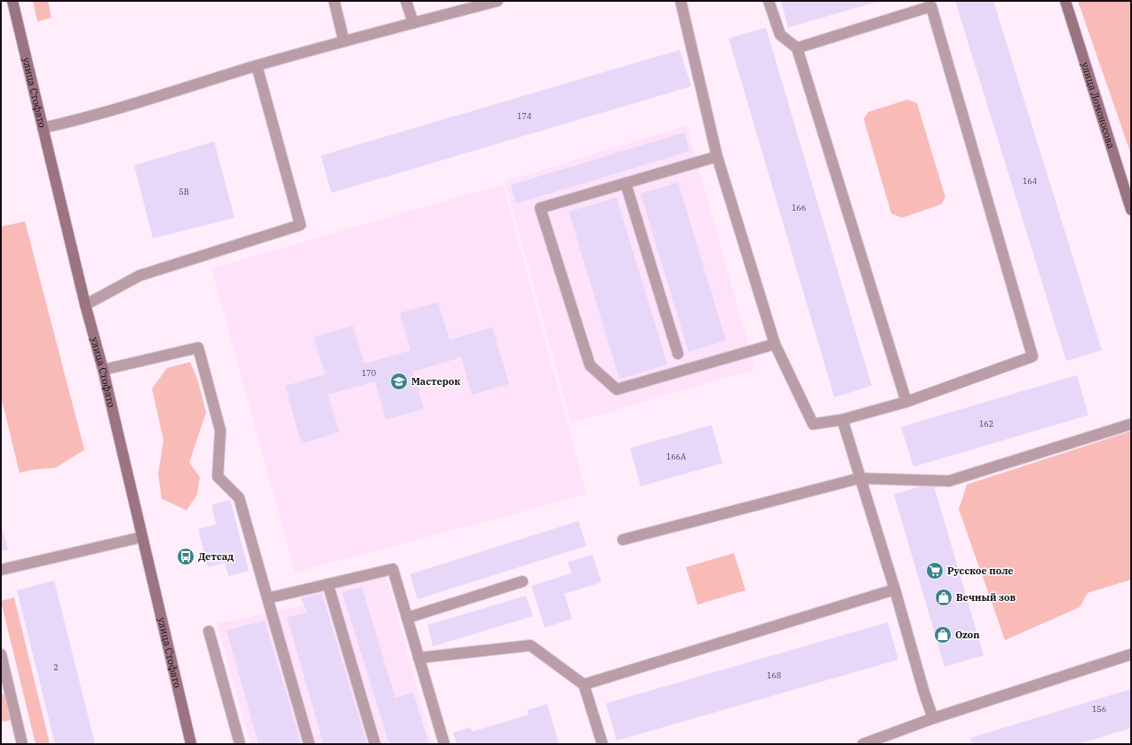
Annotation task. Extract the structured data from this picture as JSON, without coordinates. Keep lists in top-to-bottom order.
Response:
{
  "streets": {
    "street": ["улица Стофато", "улица Ломоносова"]
  },
  "places": {
    "school or university": ["Мастерок"],
    "bus stop": ["Детсад"],
    "supermarket": ["Русское поле"],
    "shop": ["Вечный зов", "Ozon"]
  },
  "house_numbers": [
    "174",
    "164",
    "5В",
    "166",
    "170",
    "162",
    "166А",
    "2",
    "168",
    "156"
  ]
}
